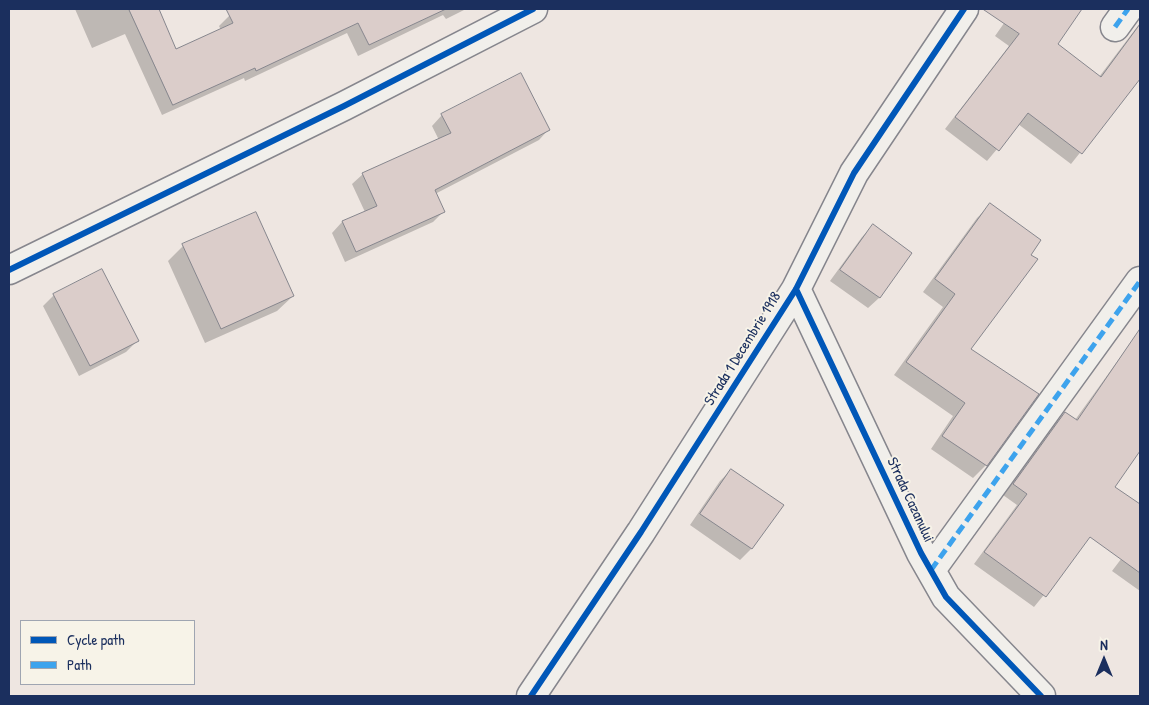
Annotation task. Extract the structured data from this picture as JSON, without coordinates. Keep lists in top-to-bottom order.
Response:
{
  "streets": {
    "street": ["Strada 1 Decembrie 1918", "Strada Cazanului"]
  },
  "crossings": [
    ["Strada 1 Decembrie 1918", "Strada Cazanului"]
  ],
  "legend": ["Cycle path", "Path"],
  "north": "top"
}
